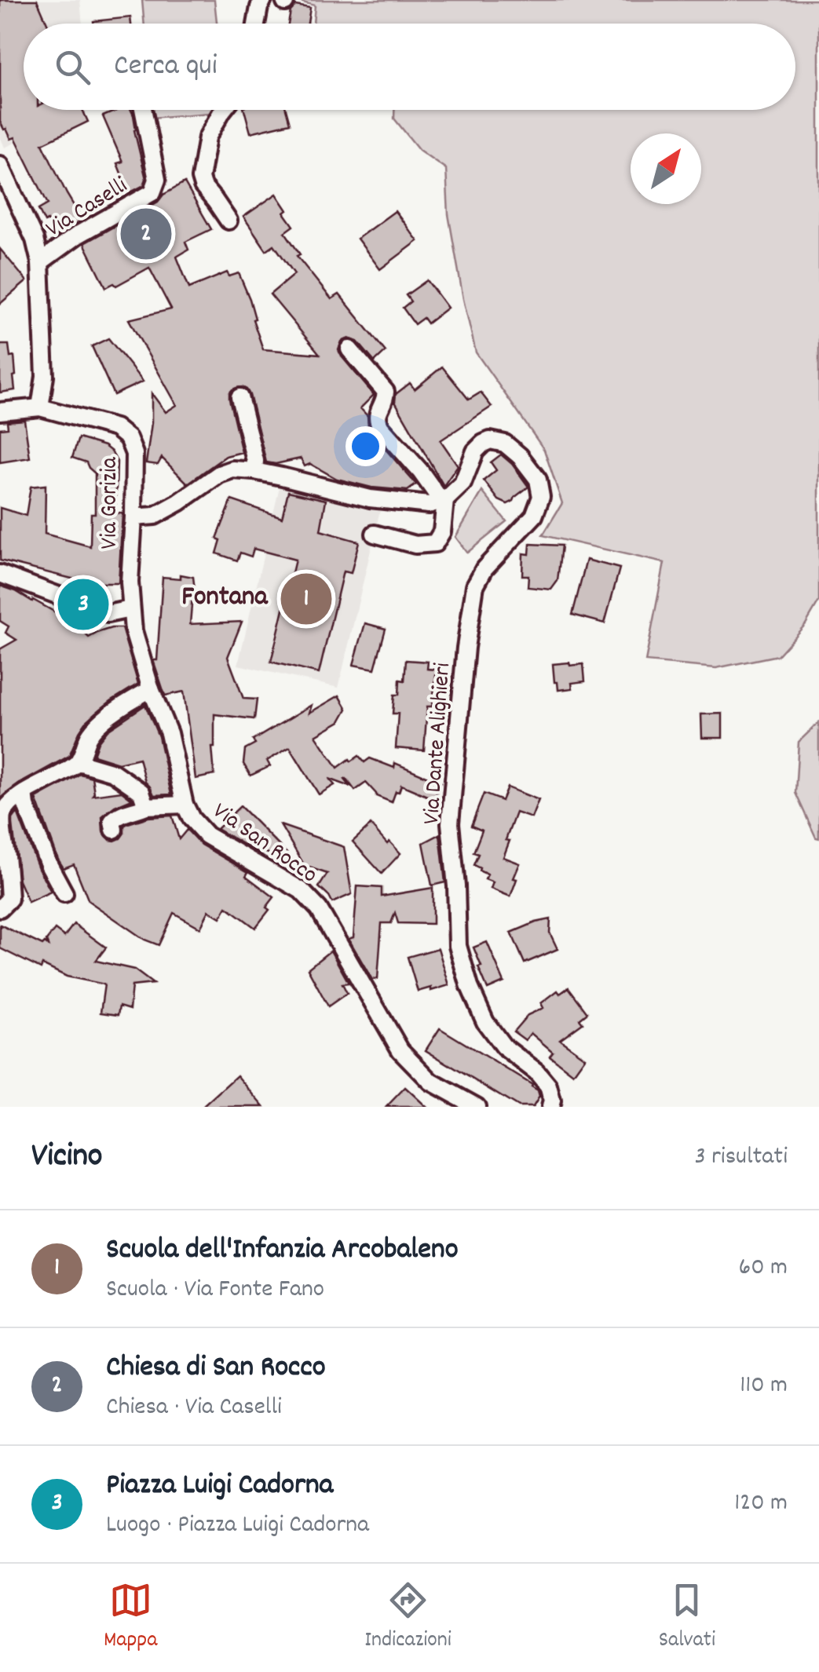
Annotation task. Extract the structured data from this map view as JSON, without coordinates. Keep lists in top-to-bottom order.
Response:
{
  "streets": {
    "street": [
      "Via Caselli",
      "Via Gorizia",
      "Via Dante Alighieri",
      "Via San Rocco"
    ]
  },
  "crossings": [
    ["Via Caselli", "Via Gorizia"],
    ["Via Gorizia", "Via San Rocco"]
  ],
  "districts": ["Fontana"],
  "north": "top right",
  "page": {
    "search": "Cerca qui",
    "pins": ["2", "1", "3"],
    "heading": ["Vicino", "3 risultati"],
    "list": [
      {
        "mark": "1",
        "name": "Scuola dell'Infanzia Arcobaleno",
        "note": "Scuola · Via Fonte Fano",
        "value": "60 m"
      },
      {
        "mark": "2",
        "name": "Chiesa di San Rocco",
        "note": "Chiesa · Via Caselli",
        "value": "110 m"
      },
      {
        "mark": "3",
        "name": "Piazza Luigi Cadorna",
        "note": "Luogo · Piazza Luigi Cadorna",
        "value": "120 m"
      }
    ],
    "nav": ["Mappa", "Indicazioni", "Salvati"]
  }
}
